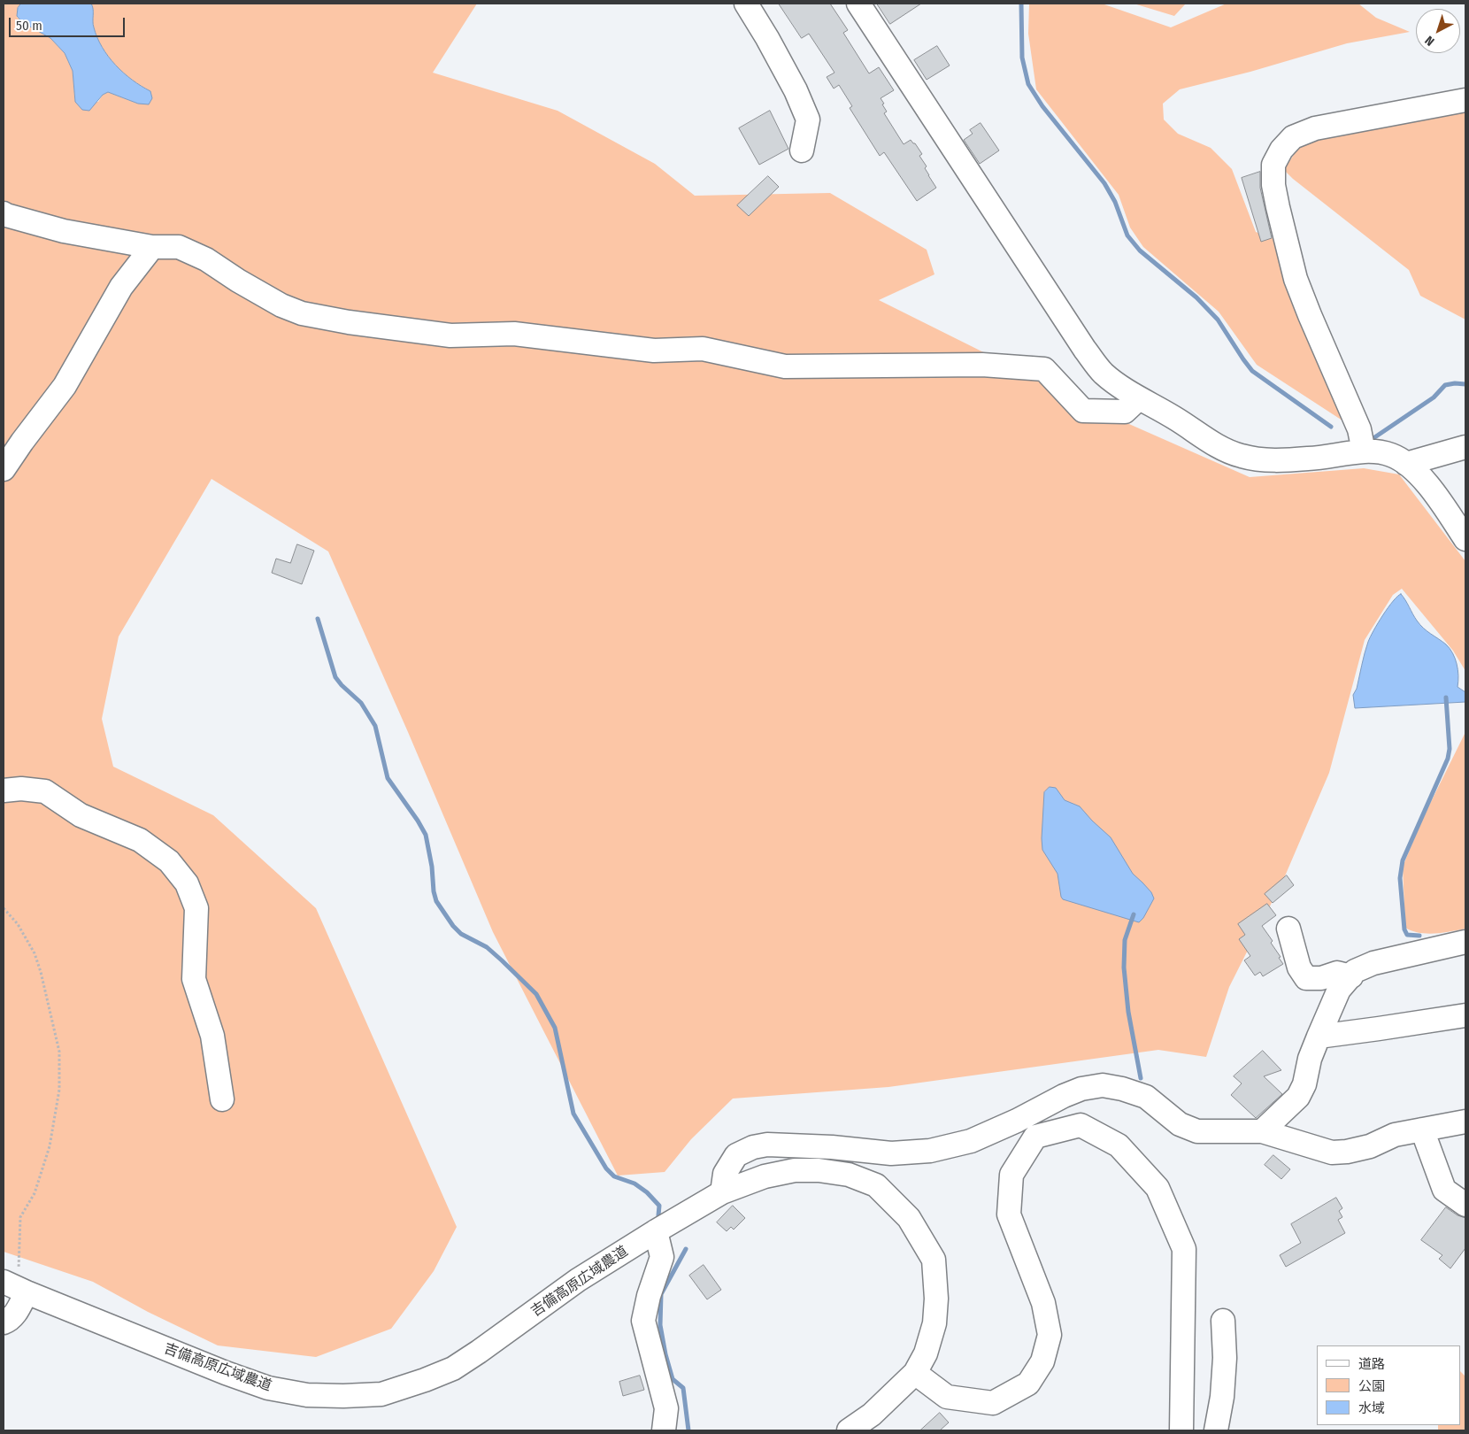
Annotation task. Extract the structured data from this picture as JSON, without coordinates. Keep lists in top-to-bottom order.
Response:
{
  "streets": {
    "street": ["吉備高原広域農道"]
  },
  "legend": ["道路", "公園", "水域"],
  "scale_bar": "50 m",
  "north": "bottom left"
}
